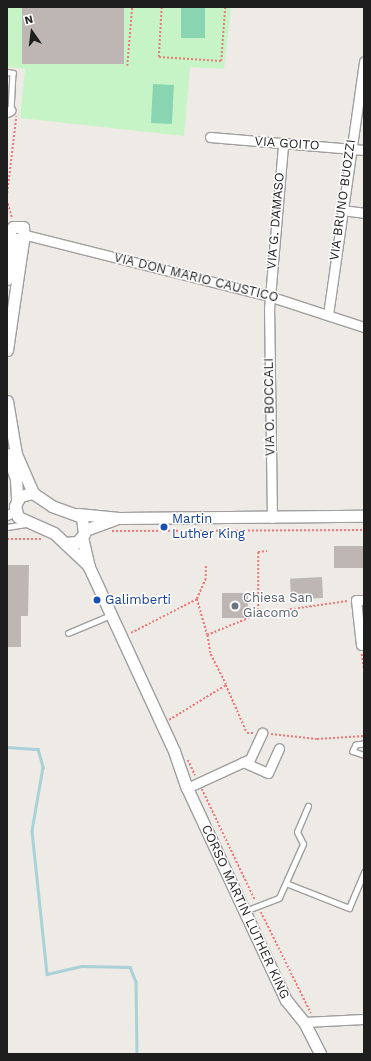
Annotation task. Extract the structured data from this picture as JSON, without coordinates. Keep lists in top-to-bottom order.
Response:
{
  "streets": {
    "street": [
      "VIA GOITO",
      "VIA BRUNO BUOZZI",
      "VIA G. DAMASO",
      "VIA DON MARIO CAUSTICO",
      "VIA O. BOCCALI",
      "CORSO MARTIN LUTHER KING"
    ]
  },
  "crossings": [
    ["VIA GOITO", "VIA BRUNO BUOZZI"],
    ["VIA GOITO", "VIA G. DAMASO"],
    ["VIA BRUNO BUOZZI", "VIA DON MARIO CAUSTICO"],
    ["VIA G. DAMASO", "VIA DON MARIO CAUSTICO"],
    ["VIA G. DAMASO", "VIA O. BOCCALI"],
    ["VIA DON MARIO CAUSTICO", "VIA O. BOCCALI"]
  ],
  "places": ["Martin Luther King", "Galimberti", "Chiesa San Giacomo"],
  "north": "top"
}
